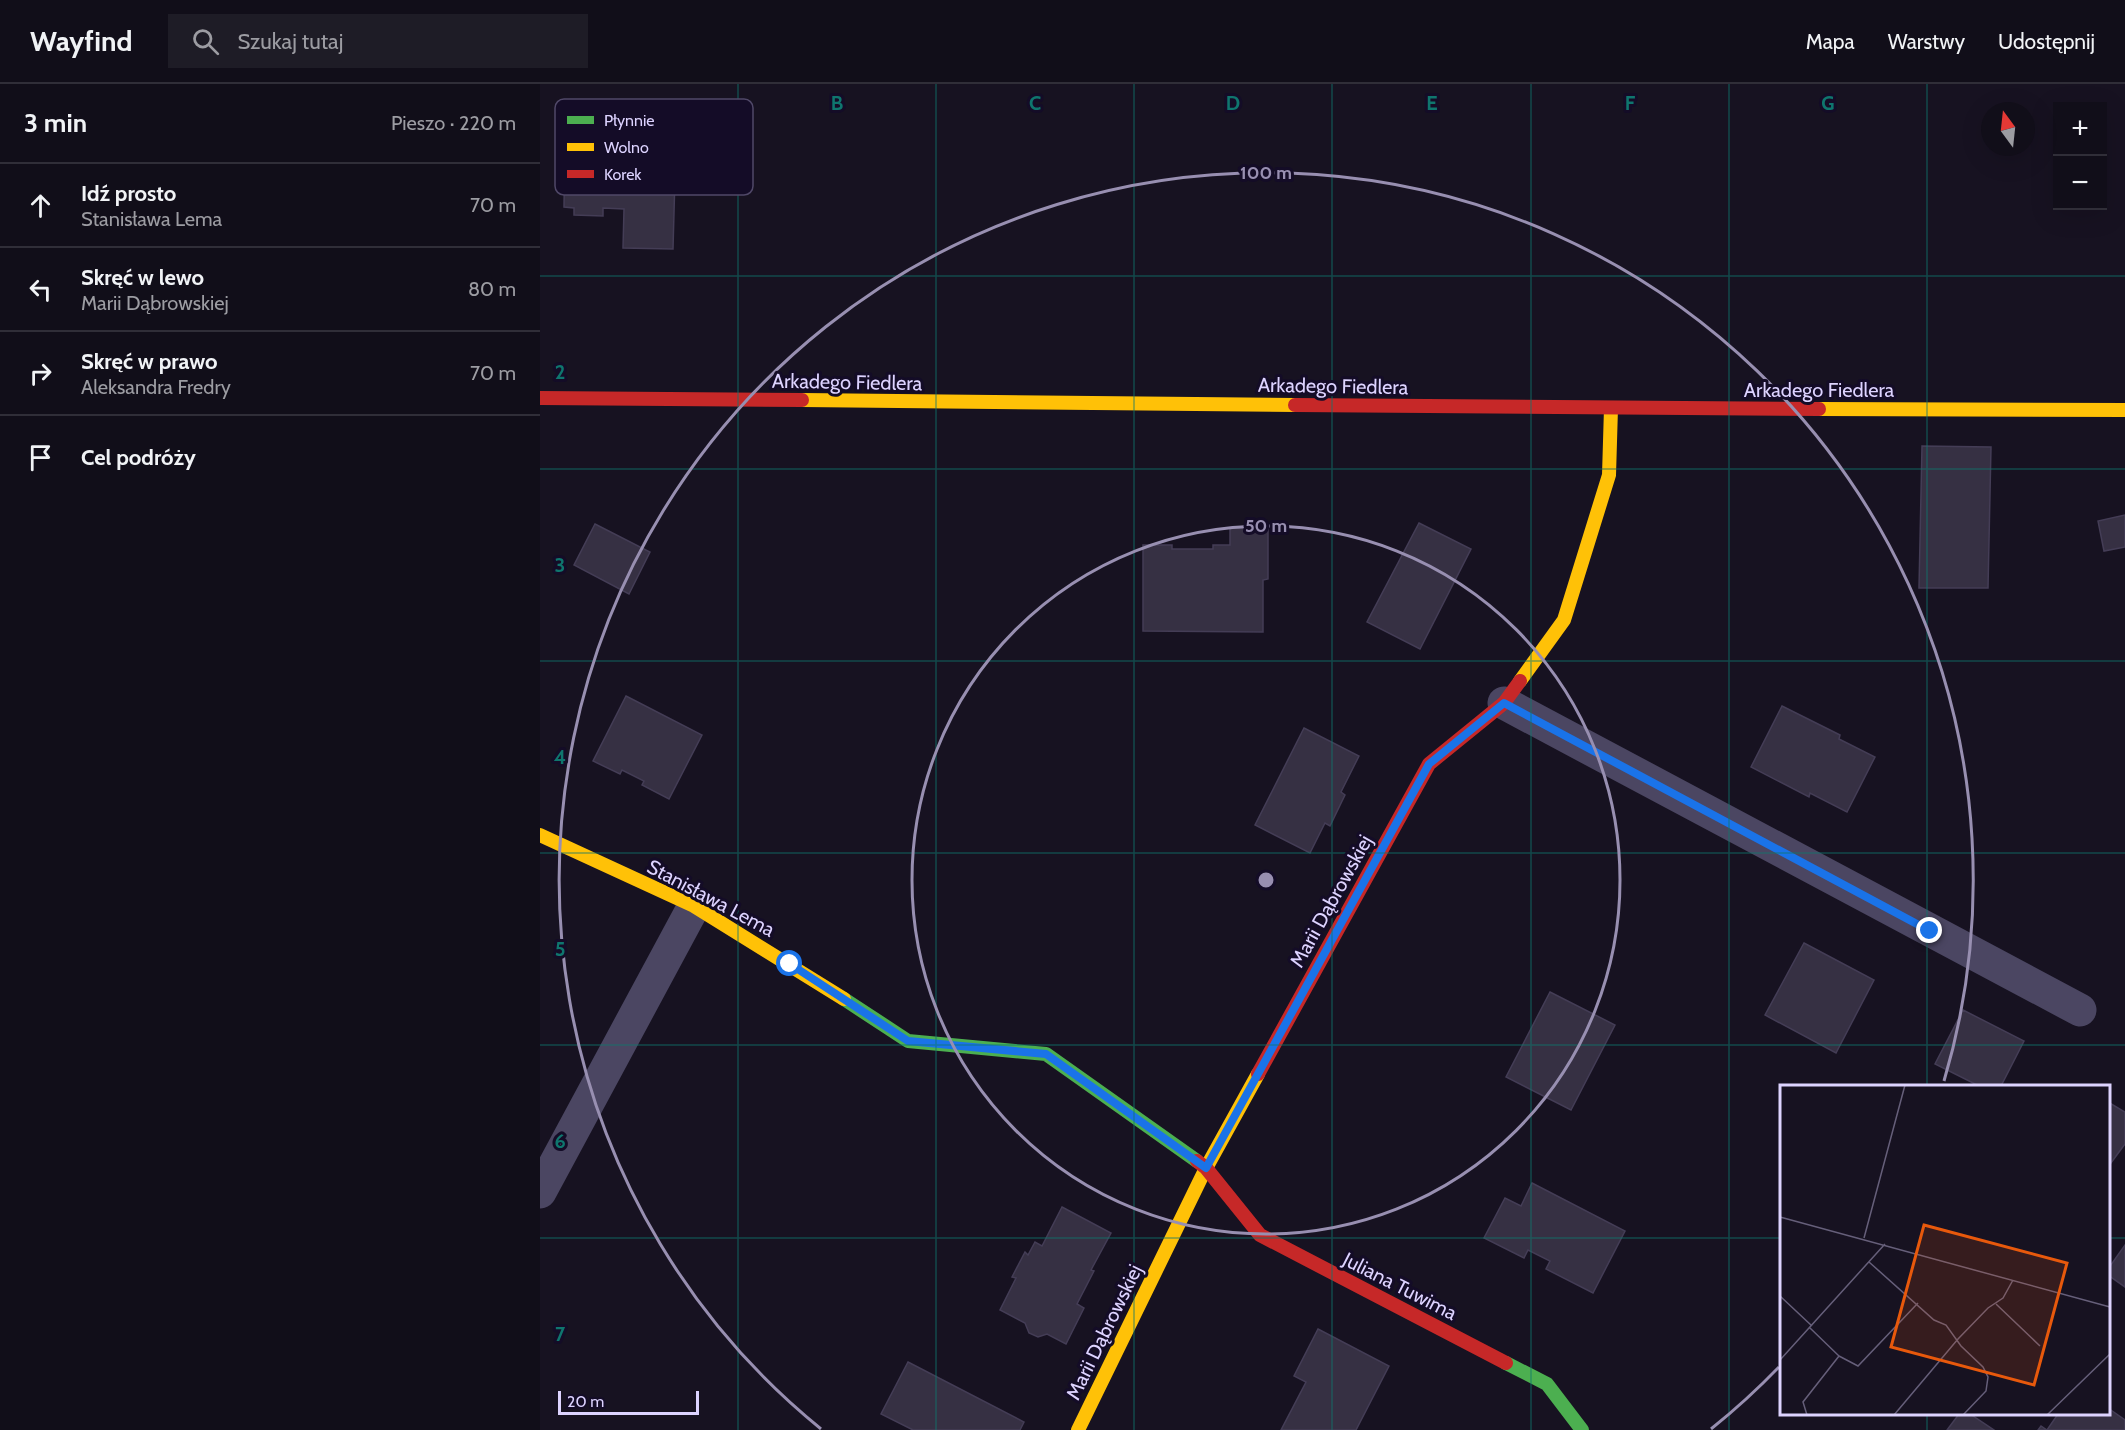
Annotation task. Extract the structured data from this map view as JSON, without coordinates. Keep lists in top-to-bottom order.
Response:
{
  "streets": {
    "street": [
      "Arkadego Fiedlera",
      "Stanisława Lema",
      "Marii Dąbrowskiej",
      "Juliana Tuwima"
    ]
  },
  "crossings": [
    ["Arkadego Fiedlera", "Marii Dąbrowskiej"],
    ["Stanisława Lema", "Marii Dąbrowskiej"],
    ["Stanisława Lema", "Juliana Tuwima"],
    ["Marii Dąbrowskiej", "Juliana Tuwima"]
  ],
  "legend": ["Płynnie", "Wolno", "Korek"],
  "scale_bar": "20 m",
  "north": "top",
  "page": {
    "header": "Wayfind",
    "search": "Szukaj tutaj",
    "nav": ["Mapa", "Warstwy", "Udostępnij"],
    "heading": ["3 min", "Pieszo · 220 m"],
    "map_buttons": ["+", "−"],
    "list": [
      ["Idź prosto", "Stanisława Lema", "70 m"],
      ["Skręć w lewo", "Marii Dąbrowskiej", "80 m"],
      ["Skręć w prawo", "Aleksandra Fredry", "70 m"],
      "Cel podróży"
    ],
    "scale": "20 m"
  },
  "grid": {
    "columns": [
      "B",
      "C",
      "D",
      "E",
      "F",
      "G"
    ],
    "rows": [
      "2",
      "3",
      "4",
      "5",
      "6",
      "7"
    ]
  },
  "rings": ["100 m", "50 m"]
}
